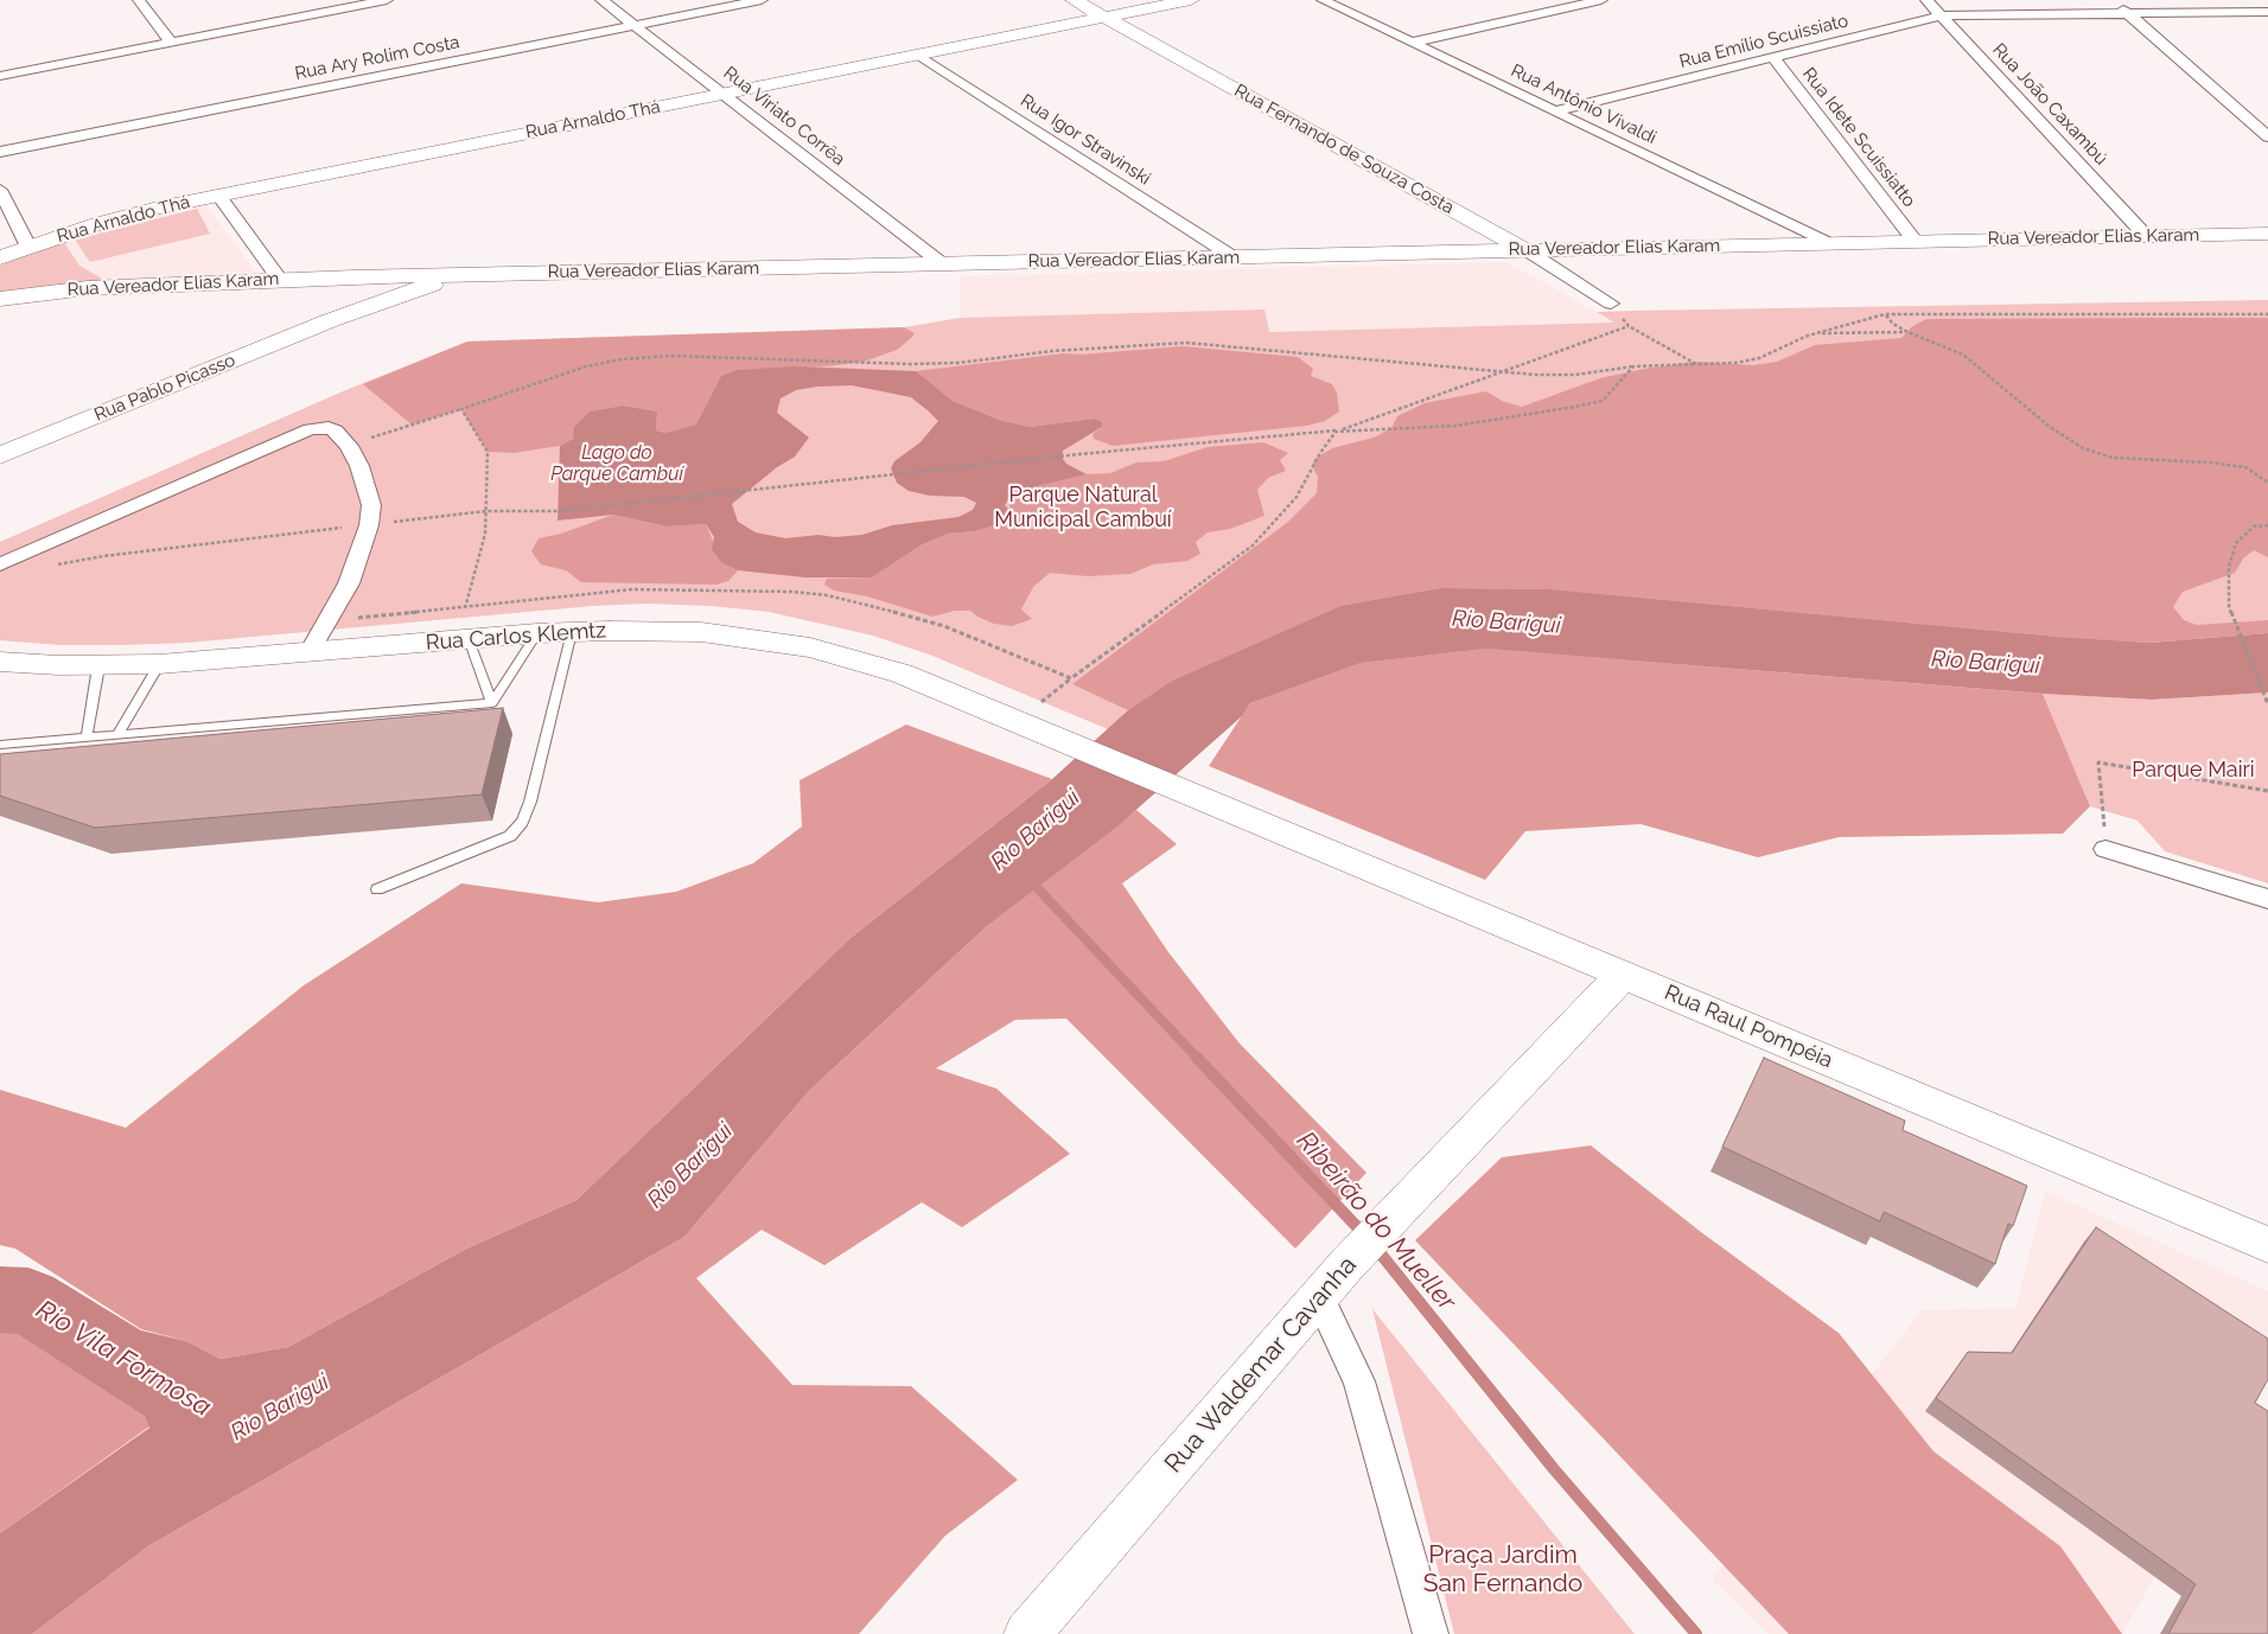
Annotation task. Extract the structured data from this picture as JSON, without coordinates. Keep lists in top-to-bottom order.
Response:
{
  "streets": {
    "main road": [
      "Rua Arnaldo Thá",
      "Rua Fernando de Souza Costa",
      "Rua Vereador Elias Karam",
      "Rua Pablo Picasso",
      "Rua Carlos Klemtz",
      "Rua Raul Pompéia",
      "Rua Waldemar Cavanha"
    ],
    "street": [
      "Rua Emílio Scuissiato",
      "Rua Ary Rolim Costa",
      "Rua Antônio Vivaldi",
      "Rua João Caxambú",
      "Rua Viriato Corrêa",
      "Rua Idete Scuissiatto",
      "Rua Igor Stravinski"
    ]
  },
  "crossings": [
    ["Rua Emílio Scuissiato", "Rua Antônio Vivaldi"],
    ["Rua Emílio Scuissiato", "Rua João Caxambú"],
    ["Rua Emílio Scuissiato", "Rua Idete Scuissiatto"],
    ["Rua Ary Rolim Costa", "Rua Viriato Corrêa"],
    ["Rua Antônio Vivaldi", "Rua Vereador Elias Karam"],
    ["Rua João Caxambú", "Rua Vereador Elias Karam"],
    ["Rua Viriato Corrêa", "Rua Arnaldo Thá"],
    ["Rua Viriato Corrêa", "Rua Vereador Elias Karam"],
    ["Rua Arnaldo Thá", "Rua Igor Stravinski"],
    ["Rua Arnaldo Thá", "Rua Fernando de Souza Costa"],
    ["Rua Idete Scuissiatto", "Rua Vereador Elias Karam"],
    ["Rua Igor Stravinski", "Rua Vereador Elias Karam"],
    ["Rua Fernando de Souza Costa", "Rua Vereador Elias Karam"],
    ["Rua Vereador Elias Karam", "Rua Pablo Picasso"],
    ["Rua Carlos Klemtz", "Rua Raul Pompéia"],
    ["Rua Raul Pompéia", "Rua Waldemar Cavanha"]
  ],
  "water": [
    "Lago do Parque Cambuí",
    "Rio Barigui",
    "Ribeirão do Mueller",
    "Rio Vila Formosa"
  ],
  "parks": ["Parque Natural Municipal Cambuí", "Parque Mairi", "Praça Jardim San Fernando"]
}
